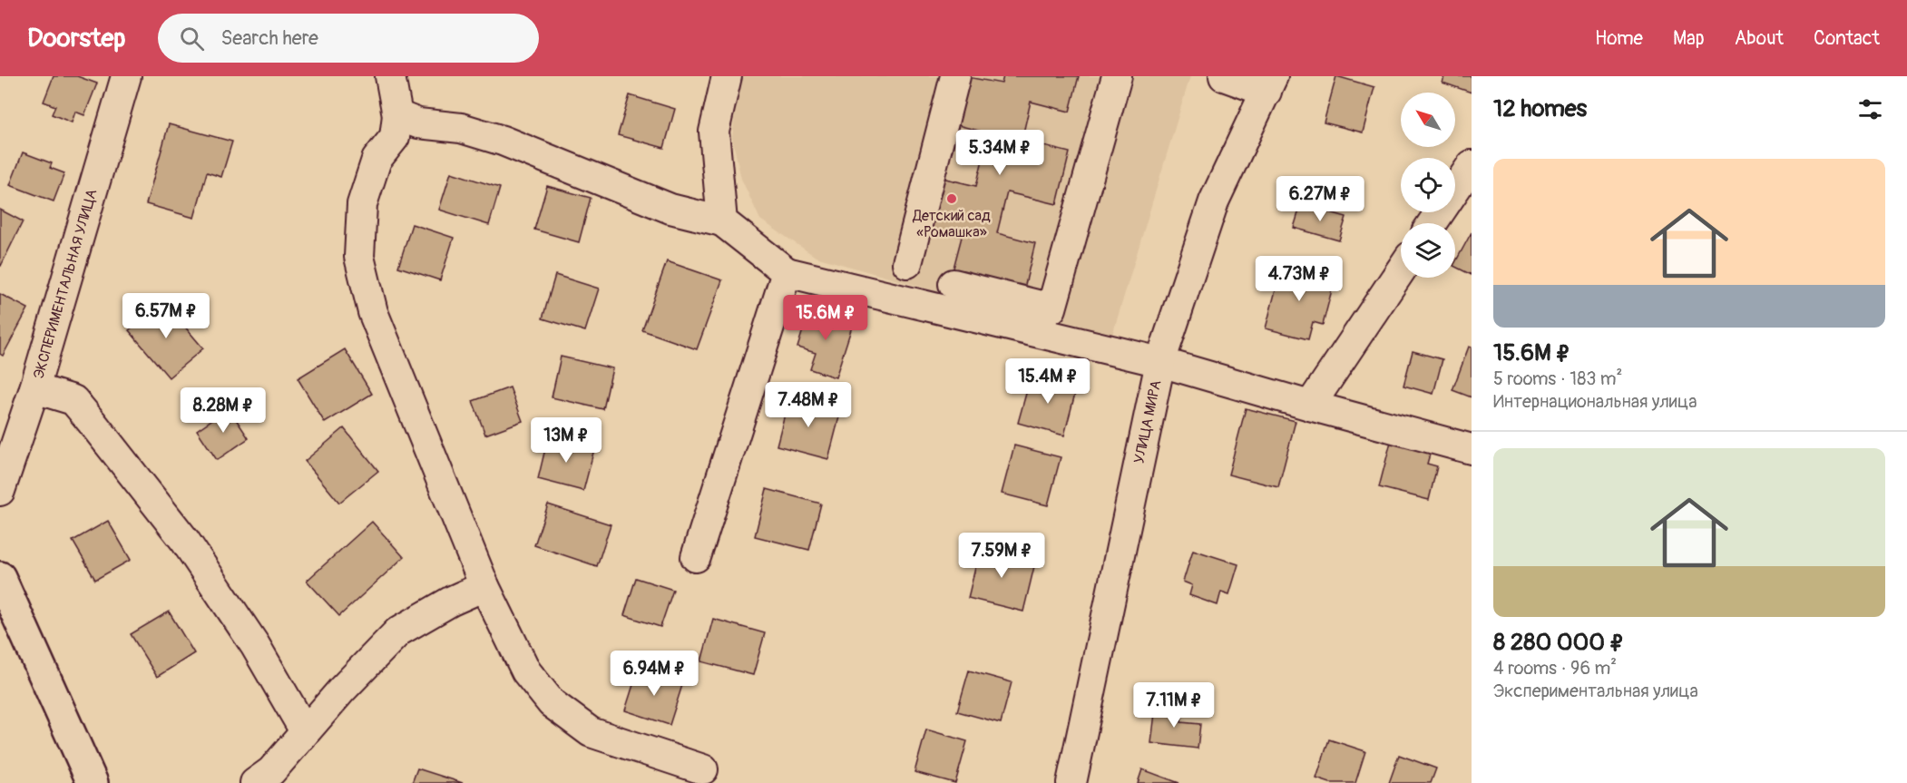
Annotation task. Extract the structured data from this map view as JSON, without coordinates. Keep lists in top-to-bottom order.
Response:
{
  "streets": {
    "street": ["ЭКСПЕРИМЕНТАЛЬНАЯ УЛИЦА", "УЛИЦА МИРА"]
  },
  "places": ["Детский сад «Ромашка»"],
  "north": "top left",
  "page": {
    "header": "Doorstep",
    "search": "Search here",
    "nav": [
      "Home",
      "Map",
      "About",
      "Contact"
    ],
    "heading": "12 homes",
    "price": [
      "5.34M ₽",
      "6.27M ₽",
      "4.73M ₽",
      "6.57M ₽",
      "15.6M ₽",
      "15.4M ₽",
      "7.48M ₽",
      "8.28M ₽",
      "13M ₽",
      "7.59M ₽",
      "6.94M ₽",
      "7.11M ₽"
    ],
    "list": [
      {
        "name": "15.6M ₽",
        "note": "5 rooms · 183 m² · Интернациональная улица"
      },
      {
        "name": "8 280 000 ₽",
        "note": "4 rooms · 96 m² · Экспериментальная улица"
      }
    ]
  }
}
